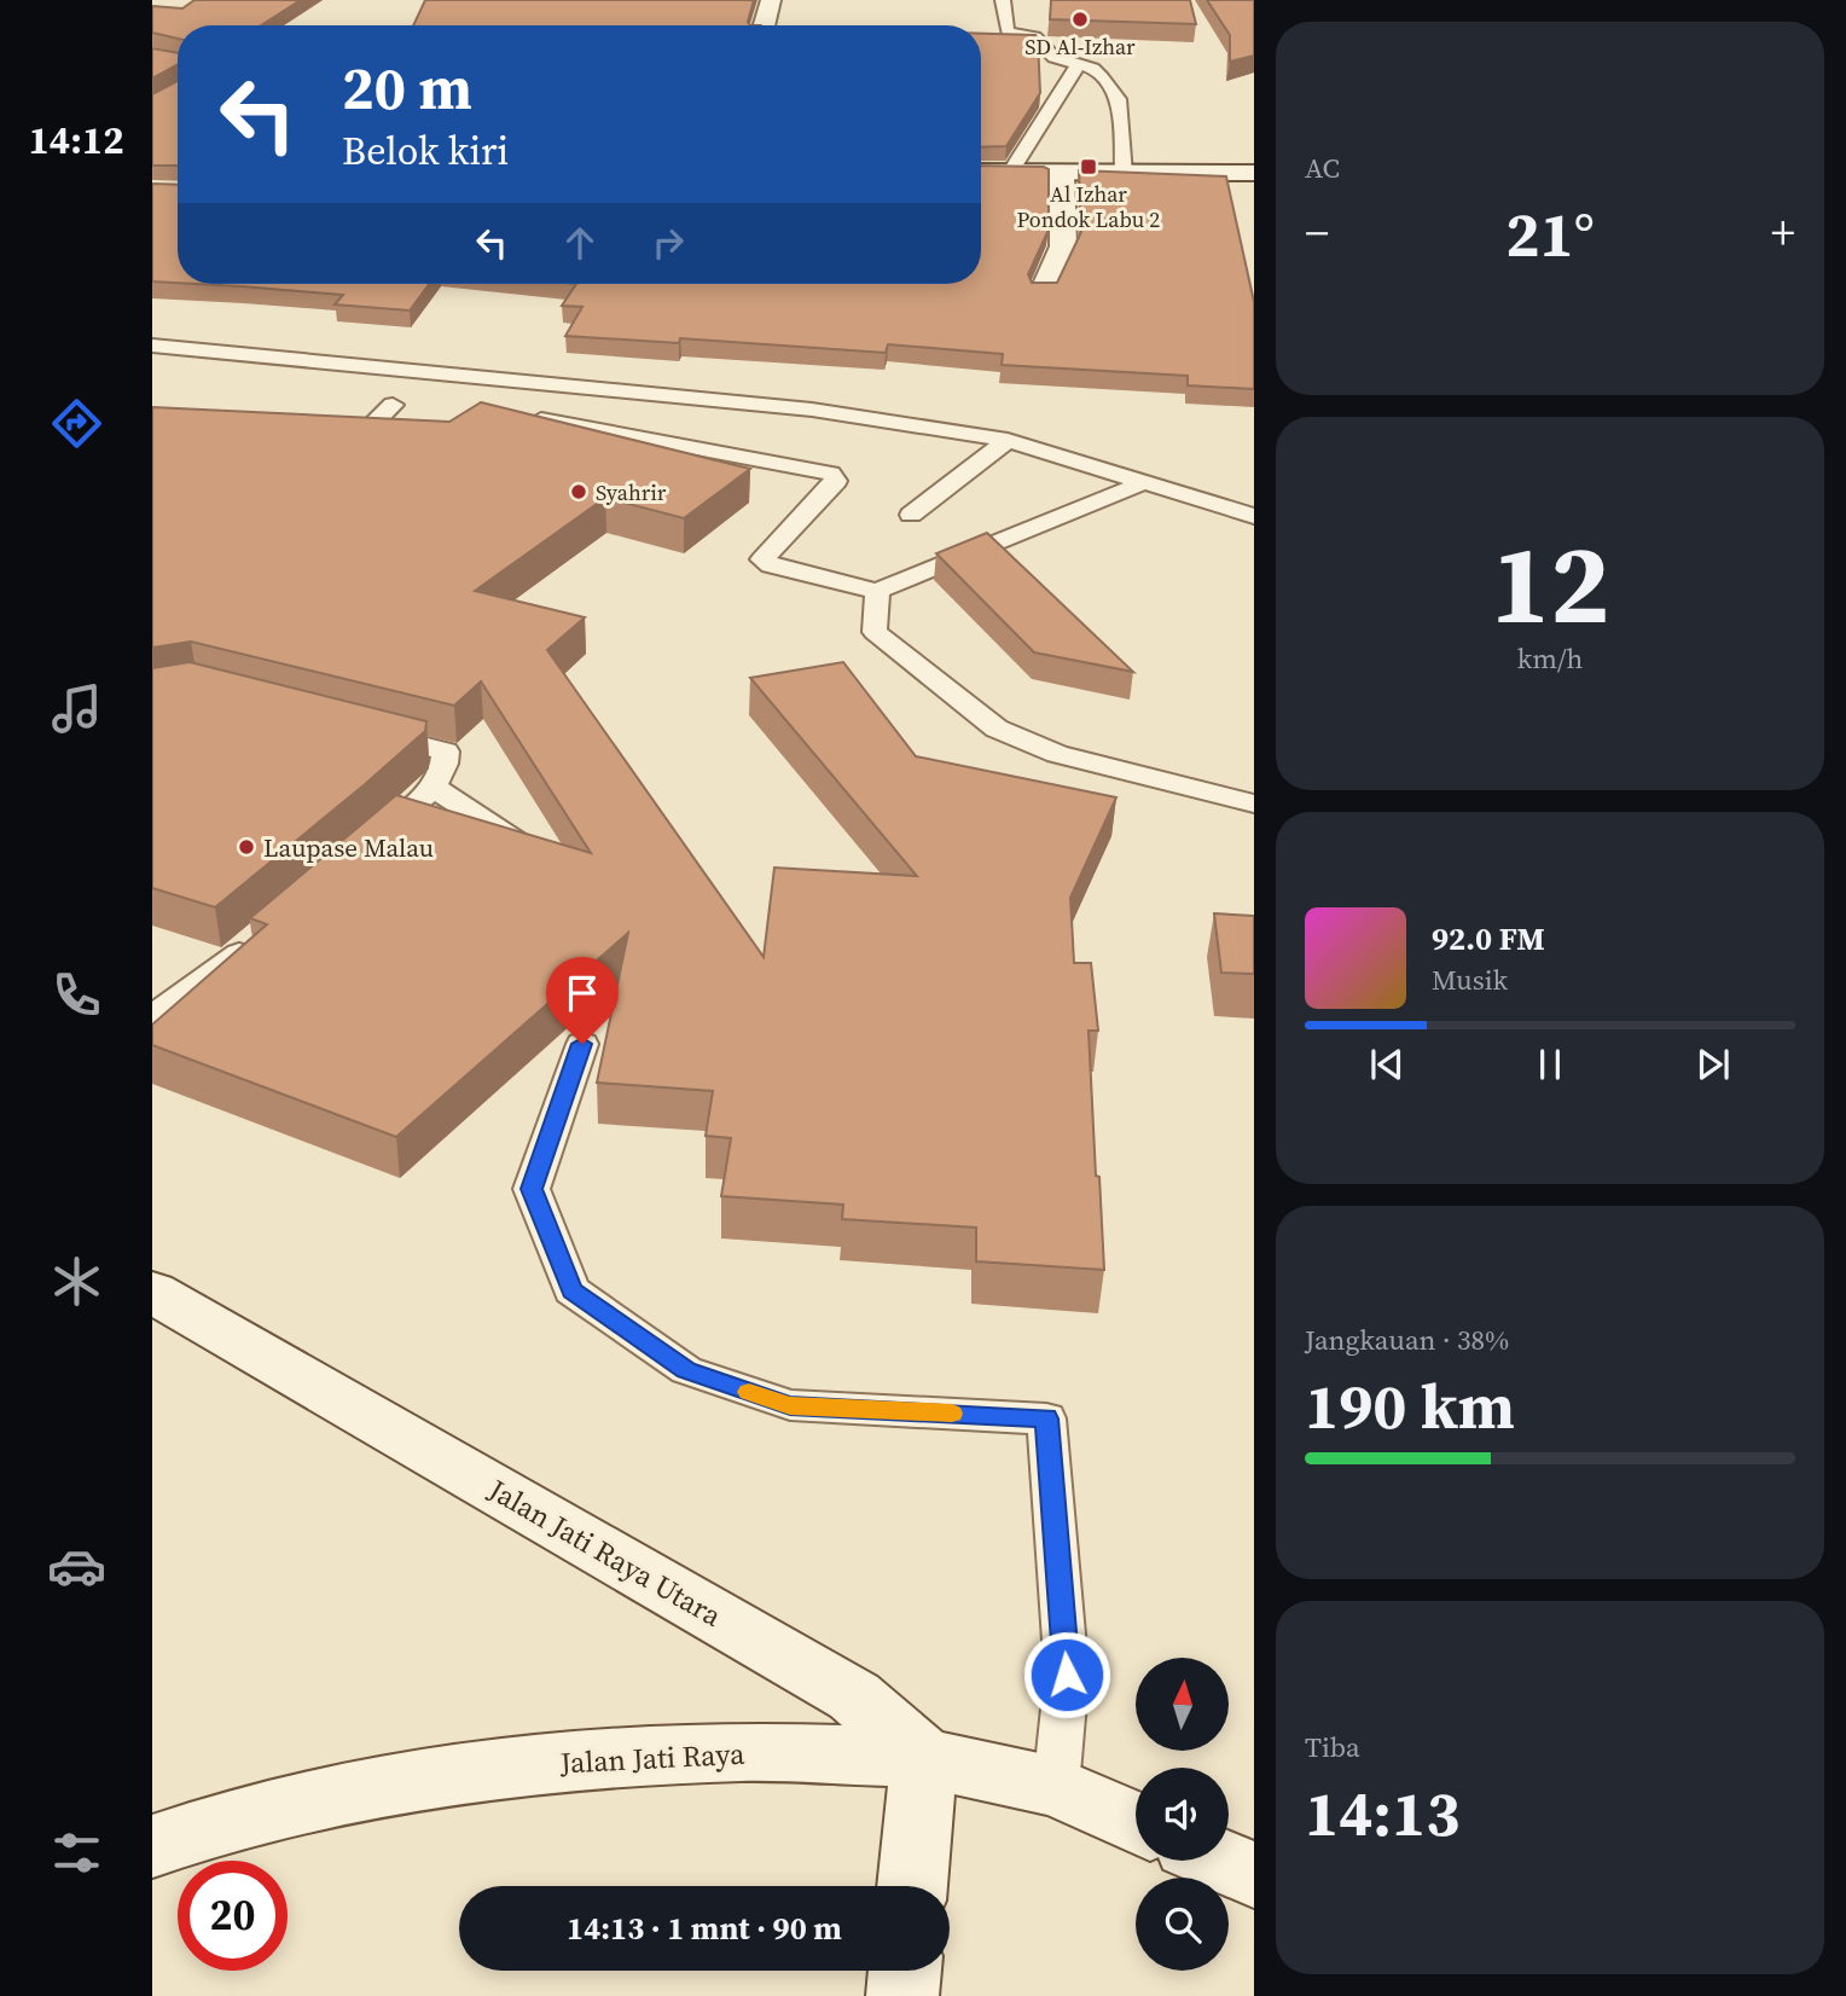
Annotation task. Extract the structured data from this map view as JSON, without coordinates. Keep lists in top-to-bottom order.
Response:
{
  "streets": {
    "street": ["Jalan Jati Raya Utara", "Jalan Jati Raya"]
  },
  "crossings": [
    ["Jalan Jati Raya Utara", "Jalan Jati Raya"]
  ],
  "places": {
    "other": ["SD Al-Izhar", "Syahrir", "Laupase Malau"],
    "transit": ["Al Izhar Pondok Labu 2"]
  },
  "north": "top",
  "page": {
    "tabs": "14:12",
    "tile": [
      "AC",
      ["12", "km/h"],
      ["Jangkauan · 38%", "190 km"],
      ["Tiba", "14:13"]
    ],
    "turn": ["20 m", "Belok kiri"],
    "heat": ["−", "21°", "+"],
    "song": ["92.0 FM", "Musik"],
    "limit": "20",
    "trip": "14:13 · 1 mnt · 90 m"
  }
}
